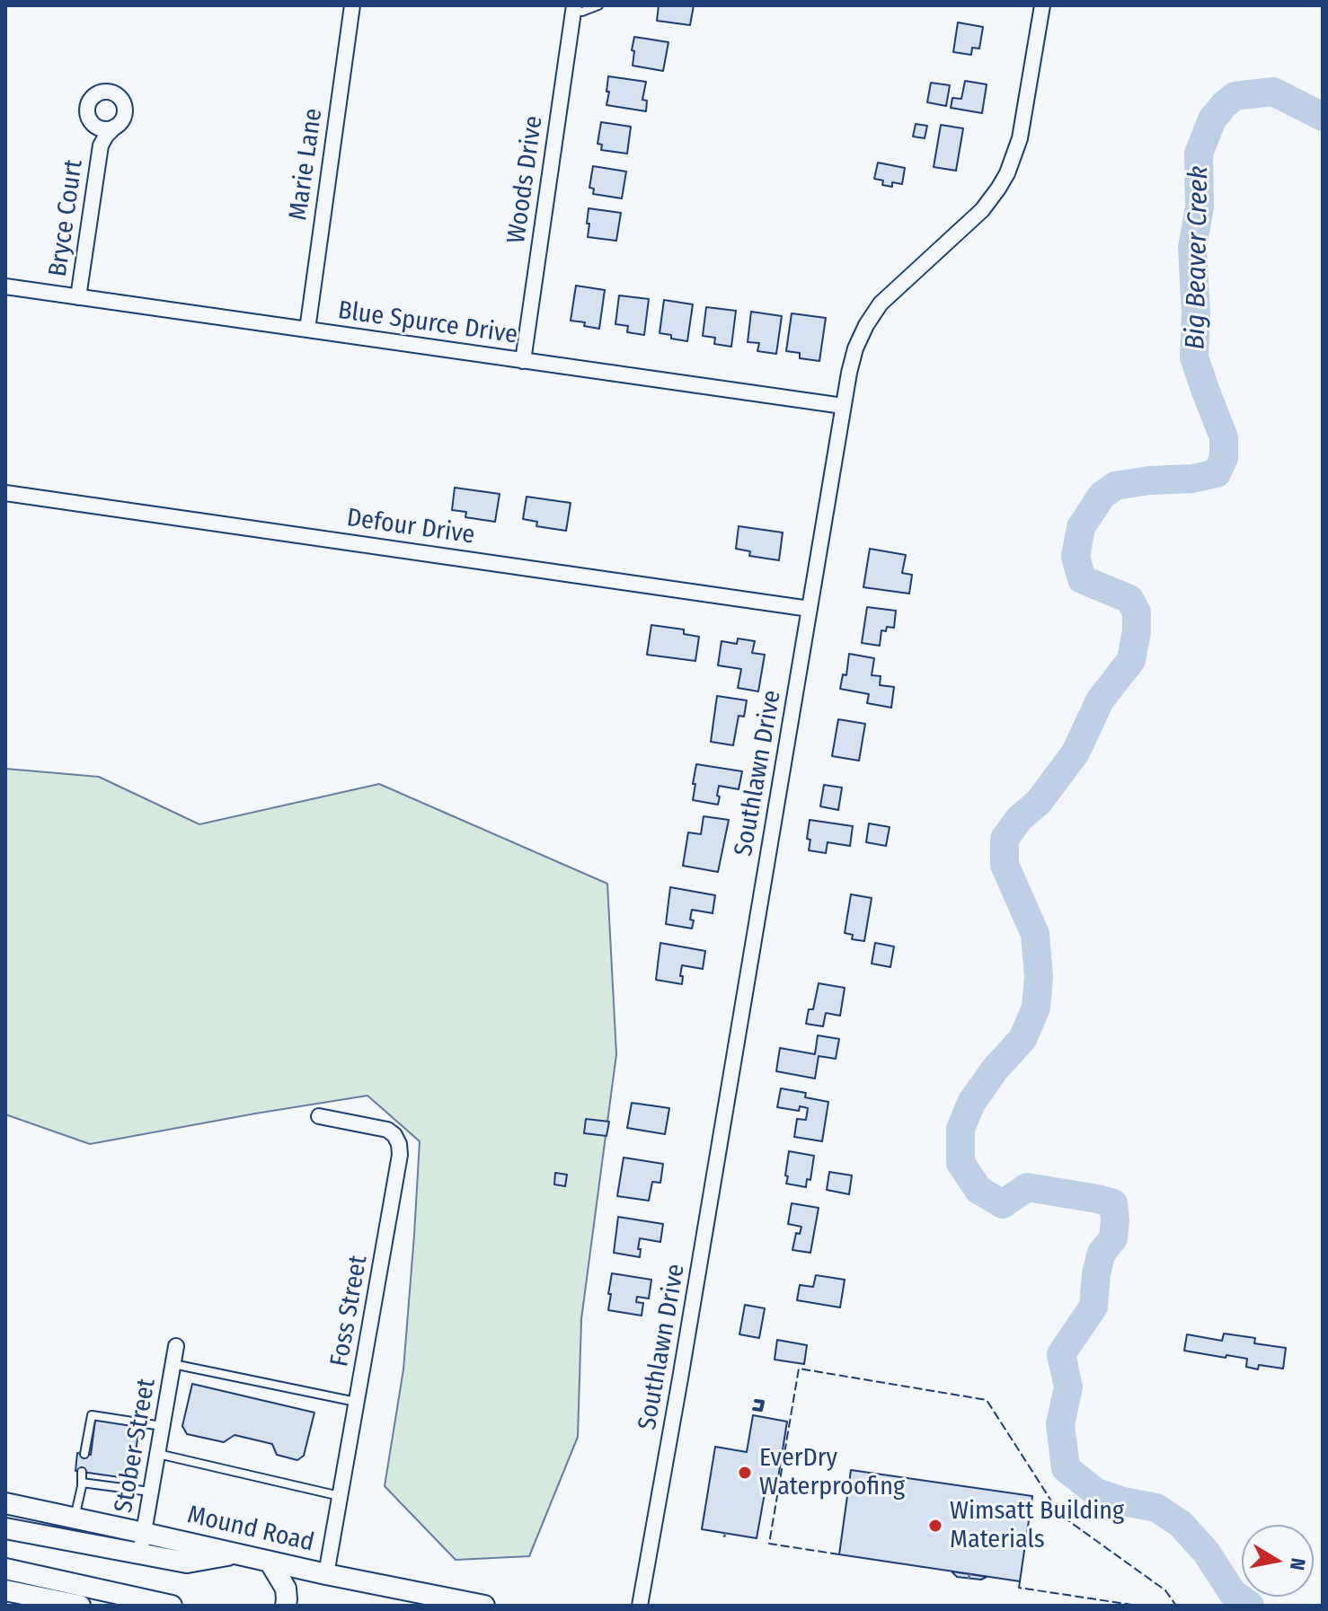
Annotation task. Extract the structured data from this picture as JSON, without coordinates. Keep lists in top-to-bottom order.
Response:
{
  "streets": {
    "main road": ["Mound Road"],
    "street": [
      "Marie Lane",
      "Woods Drive",
      "Bryce Court",
      "Blue Spurce Drive",
      "Defour Drive",
      "Southlawn Drive",
      "Foss Street",
      "Stober Street"
    ]
  },
  "crossings": [
    ["Marie Lane", "Blue Spurce Drive"],
    ["Woods Drive", "Blue Spurce Drive"],
    ["Bryce Court", "Blue Spurce Drive"],
    ["Blue Spurce Drive", "Southlawn Drive"],
    ["Defour Drive", "Southlawn Drive"],
    ["Foss Street", "Mound Road"],
    ["Stober Street", "Mound Road"]
  ],
  "water": ["Big Beaver Creek"],
  "places": ["EverDry Waterproofing", "Wimsatt Building Materials"],
  "north": "right"
}
